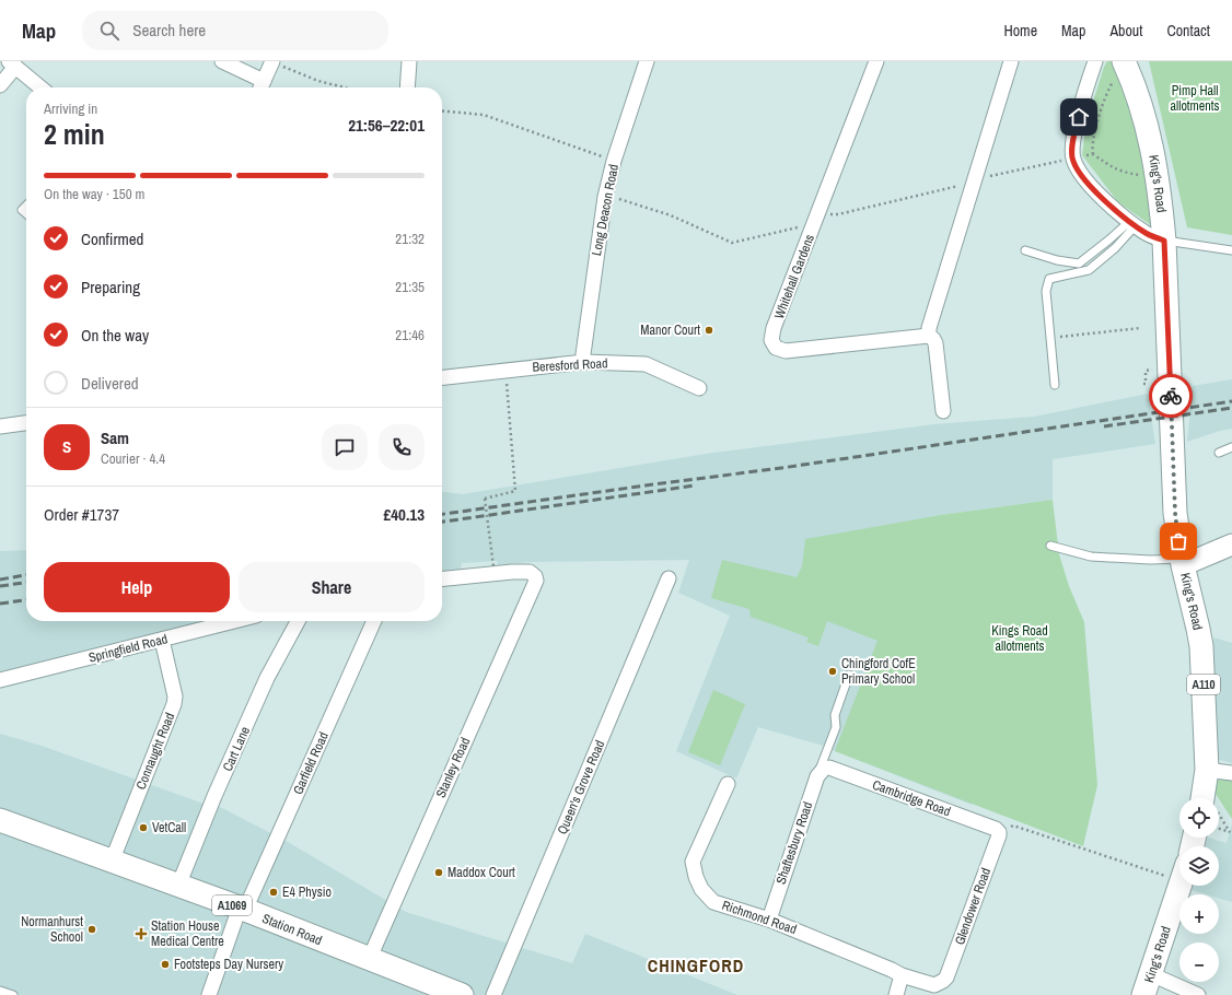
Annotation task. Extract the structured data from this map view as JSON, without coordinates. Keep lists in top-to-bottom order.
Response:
{
  "streets": {
    "main road": [
      "King's Road",
      "A110",
      "A1069",
      "Station Road"
    ],
    "street": [
      "Long Deacon Road",
      "Whitehall Gardens",
      "Beresford Road",
      "Springfield Road",
      "Cart Lane",
      "Connaught Road",
      "Garfield Road",
      "Stanley Road",
      "Queen's Grove Road",
      "Cambridge Road",
      "Shaftesbury Road",
      "Glendower Road",
      "Richmond Road"
    ]
  },
  "crossings": [
    ["Long Deacon Road", "Beresford Road"],
    ["Springfield Road", "Connaught Road"],
    ["Cart Lane", "Station Road"],
    ["Connaught Road", "Station Road"],
    ["Garfield Road", "Station Road"],
    ["Stanley Road", "Station Road"],
    ["Cambridge Road", "Shaftesbury Road"],
    ["Cambridge Road", "Glendower Road"],
    ["Shaftesbury Road", "Richmond Road"],
    ["Glendower Road", "Richmond Road"]
  ],
  "districts": ["CHINGFORD"],
  "parks": ["Pimp Hall allotments", "Kings Road allotments"],
  "places": {
    "other": [
      "Manor Court",
      "Chingford CofE Primary School",
      "VetCall",
      "Maddox Court",
      "E4 Physio",
      "Normanhurst School",
      "Footsteps Day Nursery"
    ],
    "health": ["Station House Medical Centre"]
  },
  "page": {
    "header": "Map",
    "search": "Search here",
    "nav": [
      "Home",
      "Map",
      "About",
      "Contact"
    ],
    "heading": ["2 min", "Arriving in", "21:56–22:01"],
    "panel": [
      "Sam",
      "Courier · 4.4",
      "Order #1737",
      "£40.13"
    ],
    "bar": "On the way · 150 m",
    "list": [
      ["Confirmed", "21:32"],
      ["Preparing", "21:35"],
      ["On the way", "21:46"],
      "Delivered"
    ],
    "round": "S",
    "buttons": ["Help", "Share"],
    "map_buttons": ["+", "−"]
  }
}
